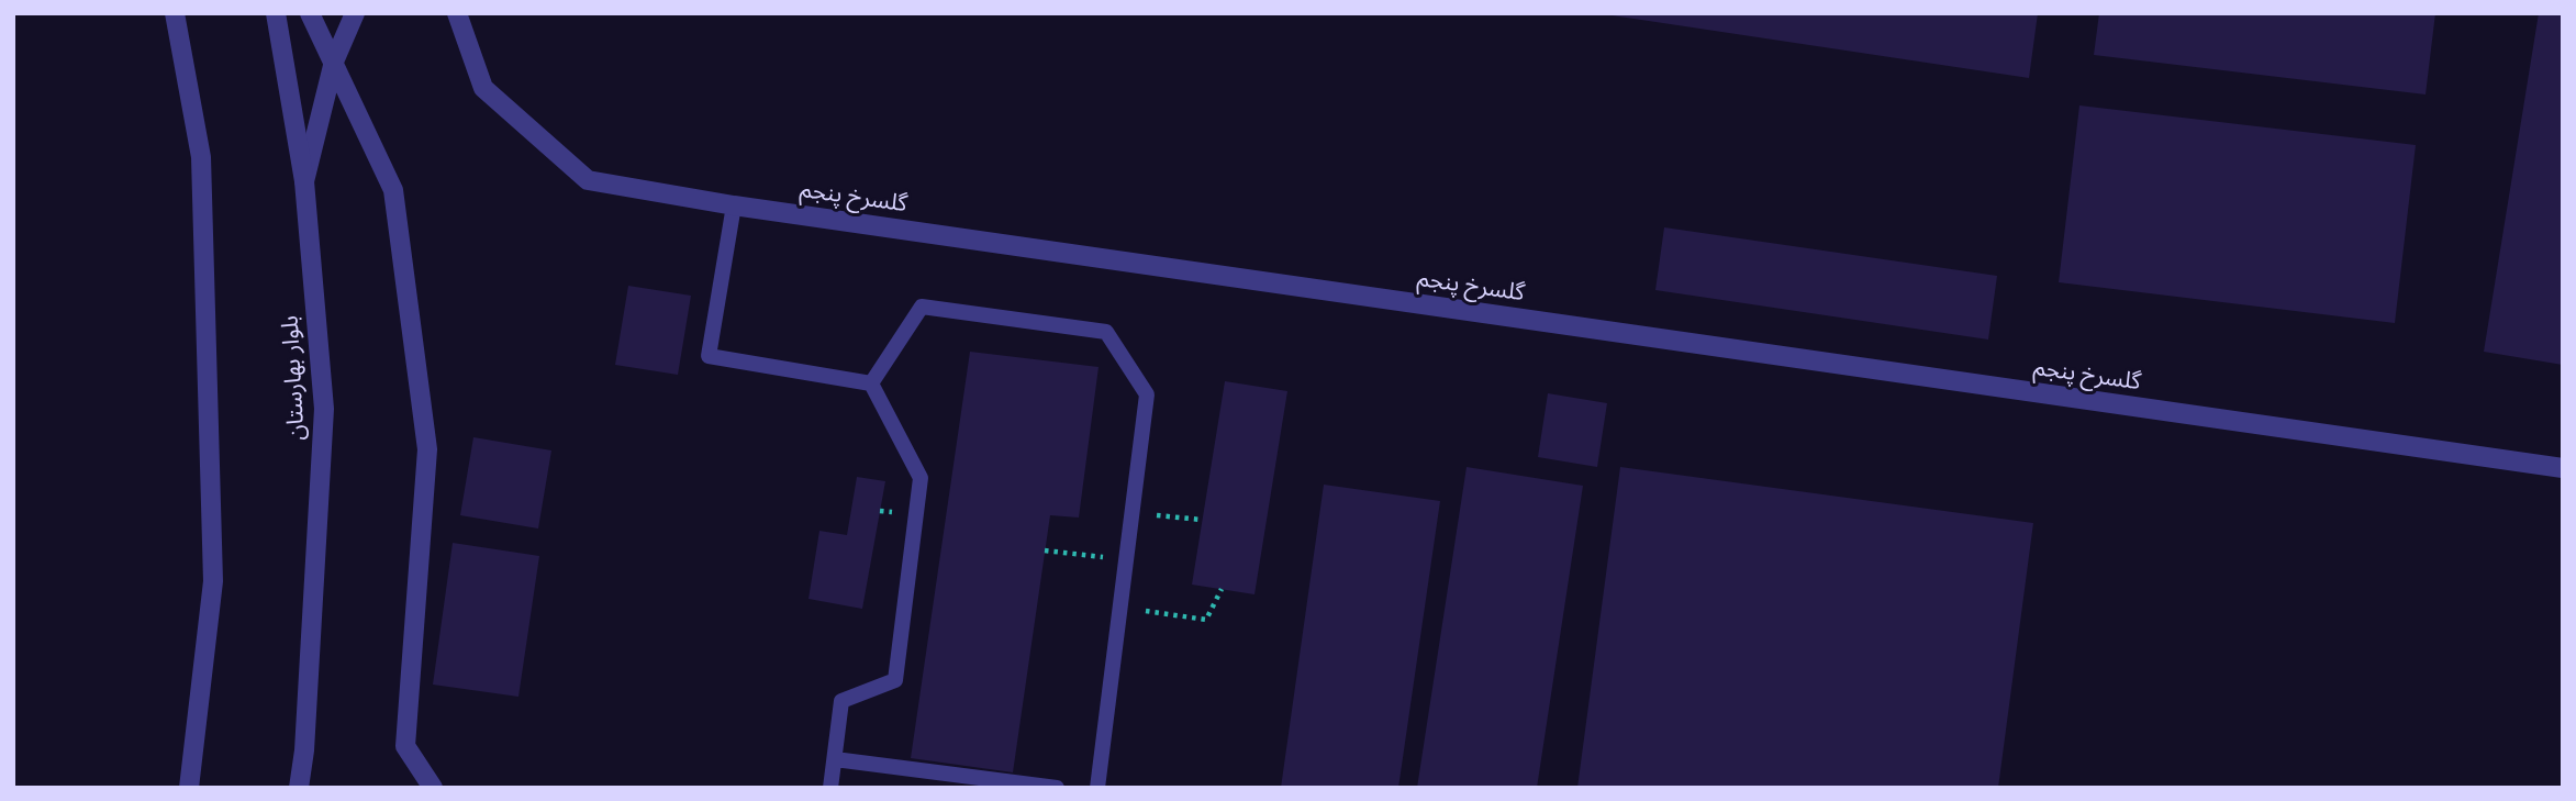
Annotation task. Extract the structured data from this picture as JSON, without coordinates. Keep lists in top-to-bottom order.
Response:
{
  "streets": {
    "street": ["گلسرخ پنجم", "بلوار بهارستان"]
  }
}
